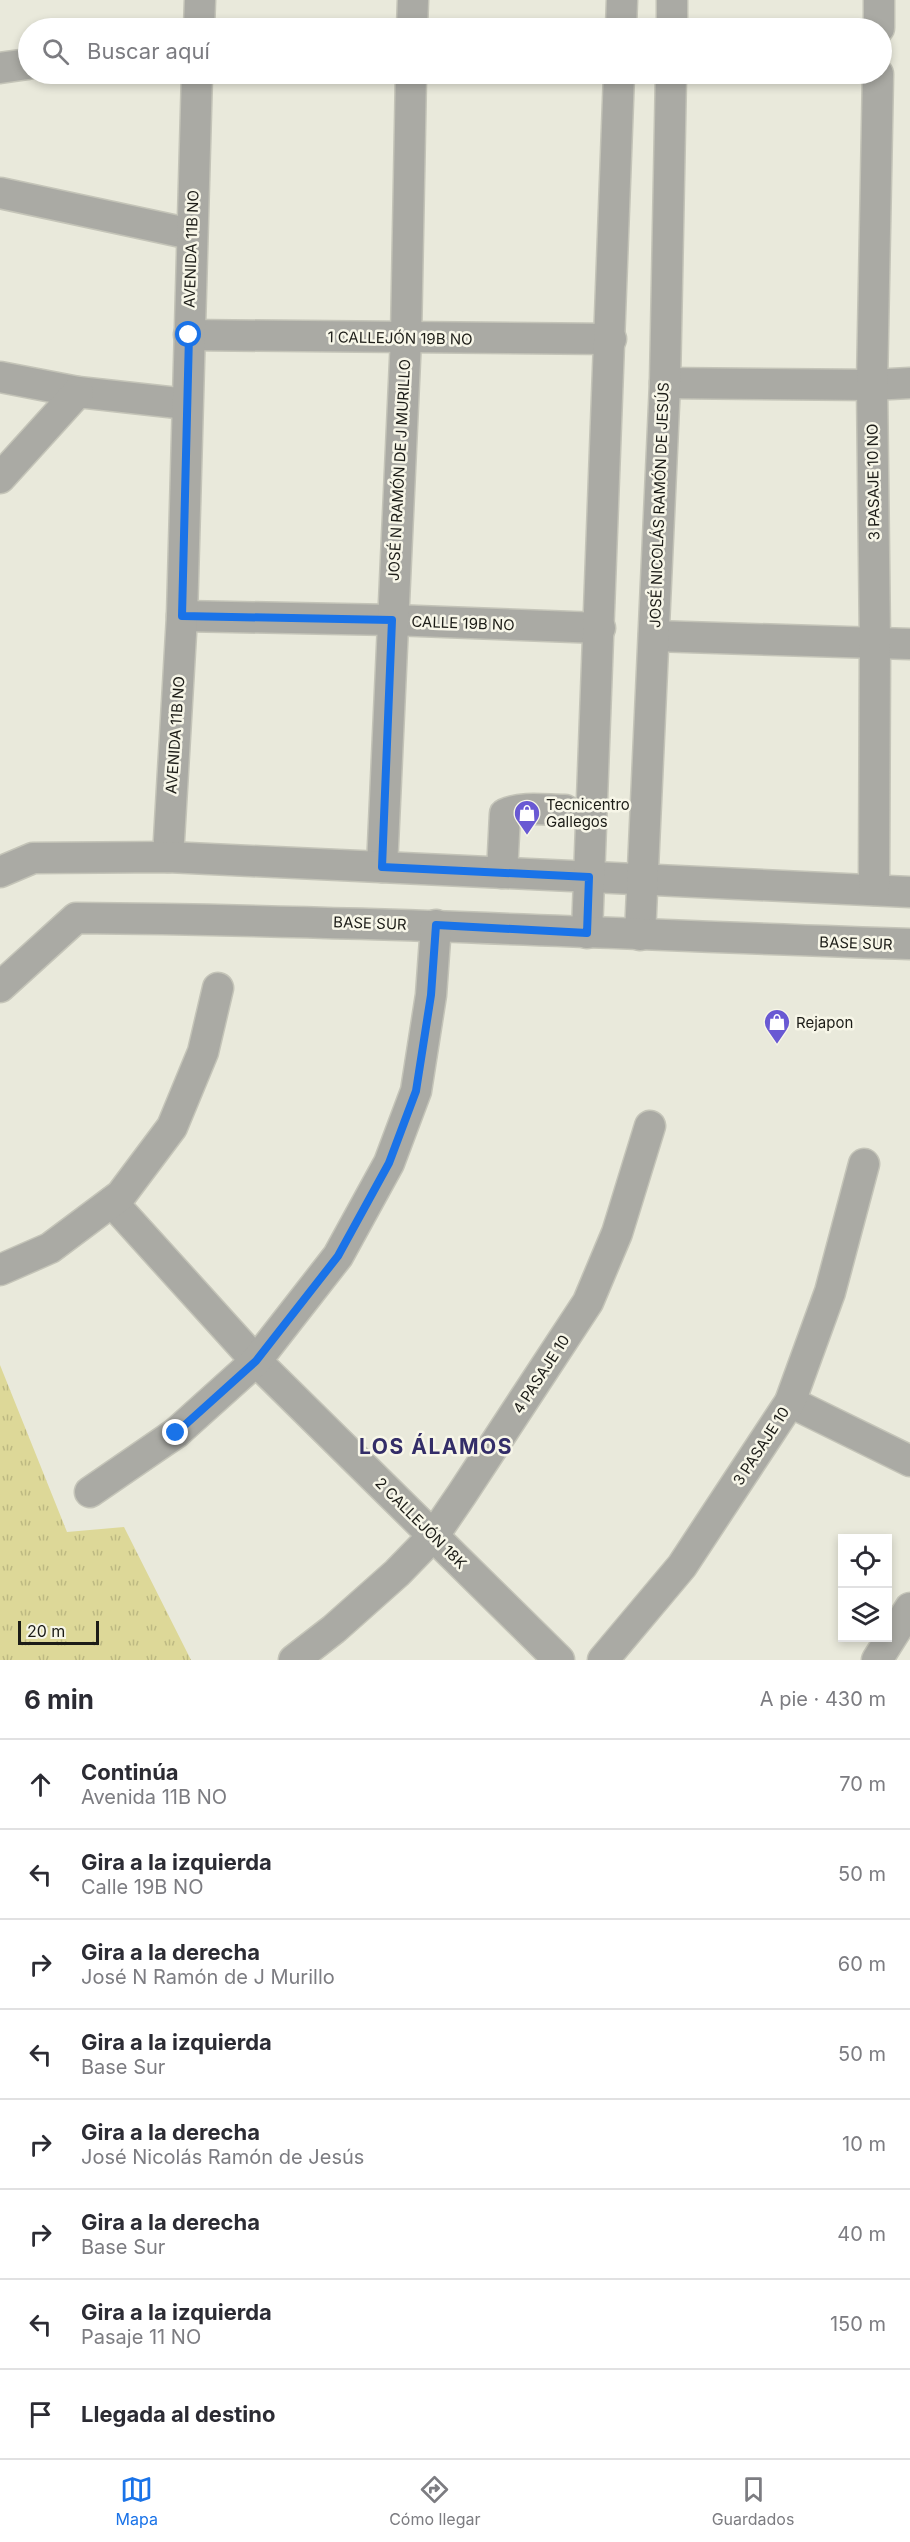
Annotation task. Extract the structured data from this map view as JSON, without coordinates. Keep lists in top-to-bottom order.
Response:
{
  "streets": {
    "street": [
      "AVENIDA 11B NO",
      "1 CALLEJÓN 19B NO",
      "JOSÉ N RAMÓN DE J MURILLO",
      "3 PASAJE 10 NO",
      "JOSÉ NICOLÁS RAMÓN DE JESÚS",
      "CALLE 19B NO",
      "BASE SUR",
      "4 PASAJE 10",
      "3 PASAJE 10",
      "2 CALLEJÓN 18K"
    ]
  },
  "crossings": [
    ["AVENIDA 11B NO", "1 CALLEJÓN 19B NO"],
    ["AVENIDA 11B NO", "CALLE 19B NO"],
    ["1 CALLEJÓN 19B NO", "JOSÉ N RAMÓN DE J MURILLO"],
    ["JOSÉ N RAMÓN DE J MURILLO", "CALLE 19B NO"],
    ["JOSÉ NICOLÁS RAMÓN DE JESÚS", "BASE SUR"],
    ["4 PASAJE 10", "2 CALLEJÓN 18K"]
  ],
  "districts": ["LOS ÁLAMOS"],
  "places": {
    "shop": ["Tecnicentro Gallegos", "Rejapon"]
  },
  "scale_bar": "20 m",
  "page": {
    "search": "Buscar aquí",
    "scale": "20 m",
    "heading": ["6 min", "A pie · 430 m"],
    "list": [
      ["Continúa", "Avenida 11B NO", "70 m"],
      ["Gira a la izquierda", "Calle 19B NO", "50 m"],
      ["Gira a la derecha", "José N Ramón de J Murillo", "60 m"],
      ["Gira a la izquierda", "Base Sur", "50 m"],
      ["Gira a la derecha", "José Nicolás Ramón de Jesús", "10 m"],
      ["Gira a la derecha", "Base Sur", "40 m"],
      ["Gira a la izquierda", "Pasaje 11 NO", "150 m"],
      "Llegada al destino"
    ],
    "nav": ["Mapa", "Cómo llegar", "Guardados"]
  }
}
